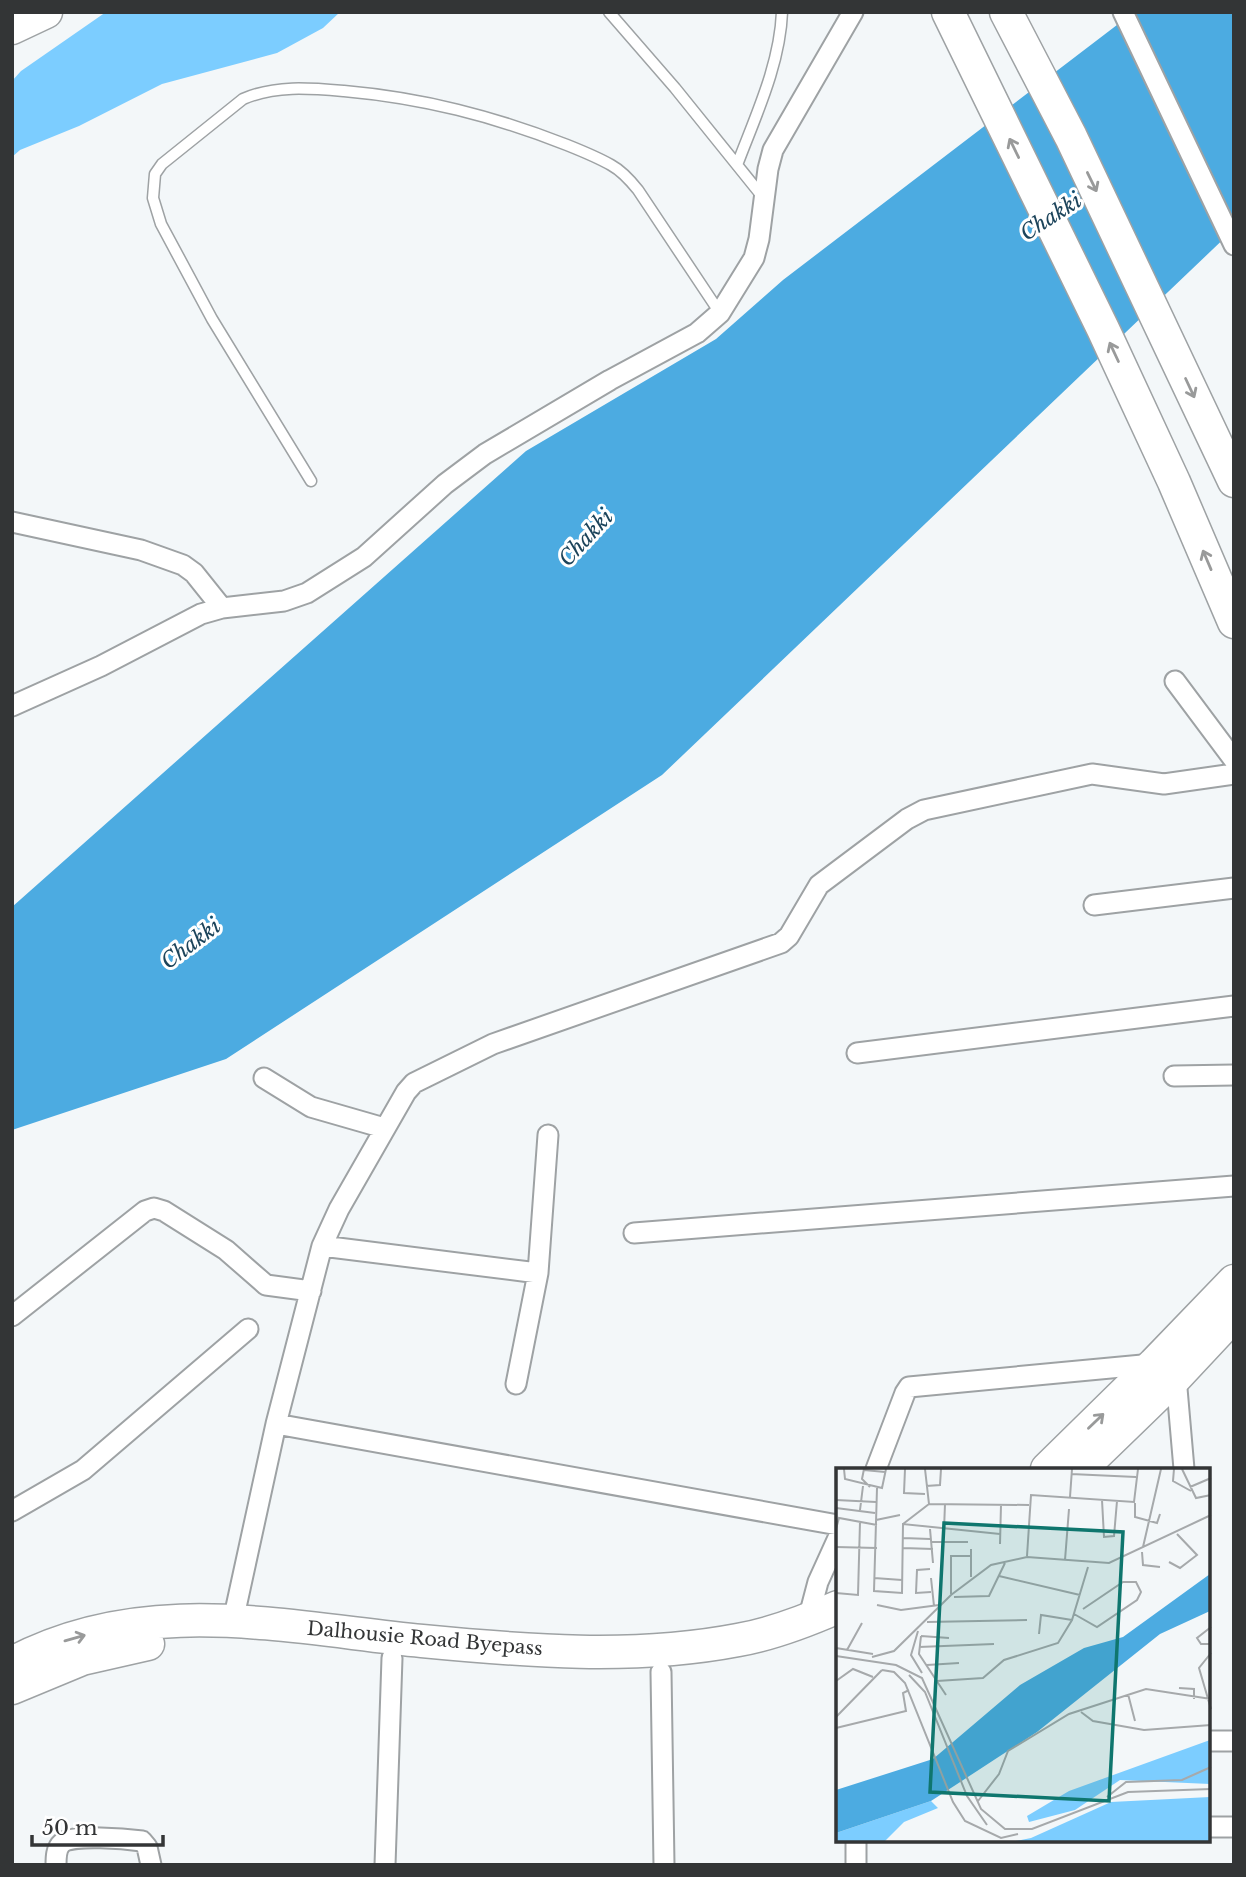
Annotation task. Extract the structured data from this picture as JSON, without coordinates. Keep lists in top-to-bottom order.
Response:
{
  "streets": {
    "highway": ["Dalhousie Road Byepass"]
  },
  "water": ["Chakki"],
  "scale_bar": "50 m"
}
